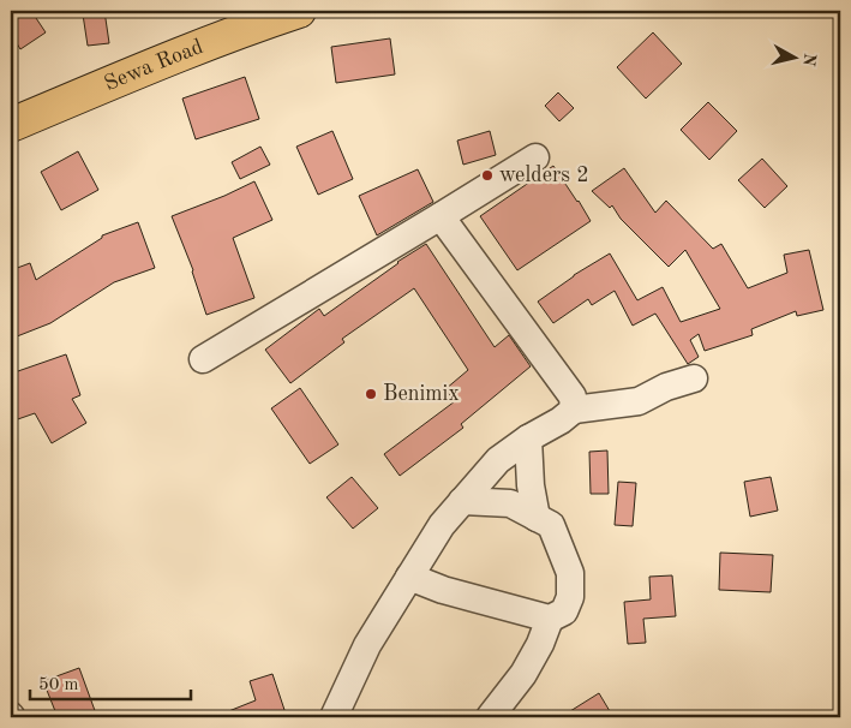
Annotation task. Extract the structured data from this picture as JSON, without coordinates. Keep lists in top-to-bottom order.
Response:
{
  "streets": {
    "main road": ["Sewa Road"]
  },
  "places": ["welders 2", "Benimix"],
  "scale_bar": "50 m",
  "north": "right"
}
